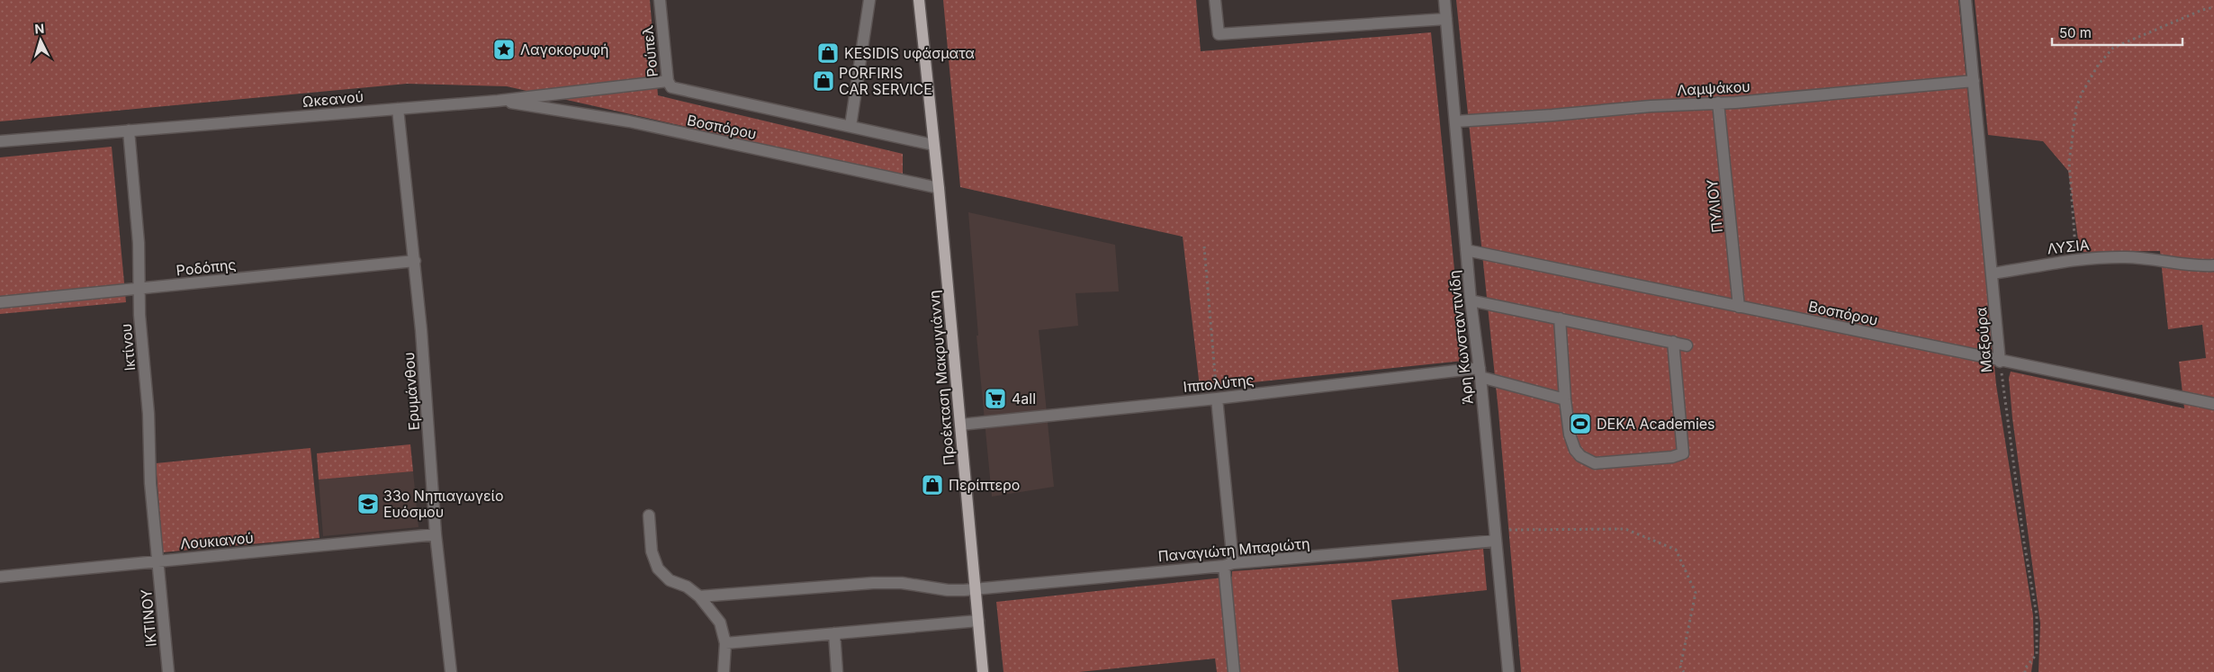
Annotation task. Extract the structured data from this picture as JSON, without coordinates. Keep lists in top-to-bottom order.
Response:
{
  "streets": {
    "main road": ["Προέκταση Μακρυγιάννη"],
    "street": [
      "Ρούπελ",
      "Λαμψάκου",
      "Ωκεανού",
      "Βοσπόρου",
      "ΠΥΛΙΟΥ",
      "ΛΥΣΙΑ",
      "Ροδόπης",
      "Άρη Κωνσταντινίδη",
      "Μαξούρα",
      "Ικτίνου",
      "Ιππολύτης",
      "Ερυμάνθου",
      "Λουκιανού",
      "Παναγιώτη Μπαριώτη",
      "ΙΚΤΙΝΟΥ"
    ]
  },
  "crossings": [
    ["Ρούπελ", "Ωκεανού"],
    ["Ρούπελ", "Βοσπόρου"],
    ["Λαμψάκου", "ΠΥΛΙΟΥ"],
    ["Λαμψάκου", "Άρη Κωνσταντινίδη"],
    ["Λαμψάκου", "Μαξούρα"],
    ["Ωκεανού", "Βοσπόρου"],
    ["Ωκεανού", "Ικτίνου"],
    ["Ωκεανού", "Ερυμάνθου"],
    ["Βοσπόρου", "ΠΥΛΙΟΥ"],
    ["Βοσπόρου", "Άρη Κωνσταντινίδη"],
    ["Βοσπόρου", "Μαξούρα"],
    ["Βοσπόρου", "Προέκταση Μακρυγιάννη"],
    ["ΛΥΣΙΑ", "Μαξούρα"],
    ["Ροδόπης", "Ικτίνου"],
    ["Ροδόπης", "Ερυμάνθου"],
    ["Άρη Κωνσταντινίδη", "Ιππολύτης"],
    ["Άρη Κωνσταντινίδη", "Παναγιώτη Μπαριώτη"],
    ["Ικτίνου", "Λουκιανού"],
    ["Ικτίνου", "ΙΚΤΙΝΟΥ"],
    ["Προέκταση Μακρυγιάννη", "Ιππολύτης"],
    ["Προέκταση Μακρυγιάννη", "Παναγιώτη Μπαριώτη"],
    ["Ερυμάνθου", "Λουκιανού"],
    ["Λουκιανού", "ΙΚΤΙΝΟΥ"]
  ],
  "places": {
    "place": ["Λαγοκορυφή"],
    "shop": ["KESIDIS υφάσματα", "PORFIRIS CAR SERVICE", "Περίπτερο"],
    "supermarket": ["4all"],
    "sports": ["DEKA Academies"],
    "school or university": ["33ο Νηπιαγωγείο Ευόσμου"]
  },
  "scale_bar": "50 m",
  "north": "top"
}
